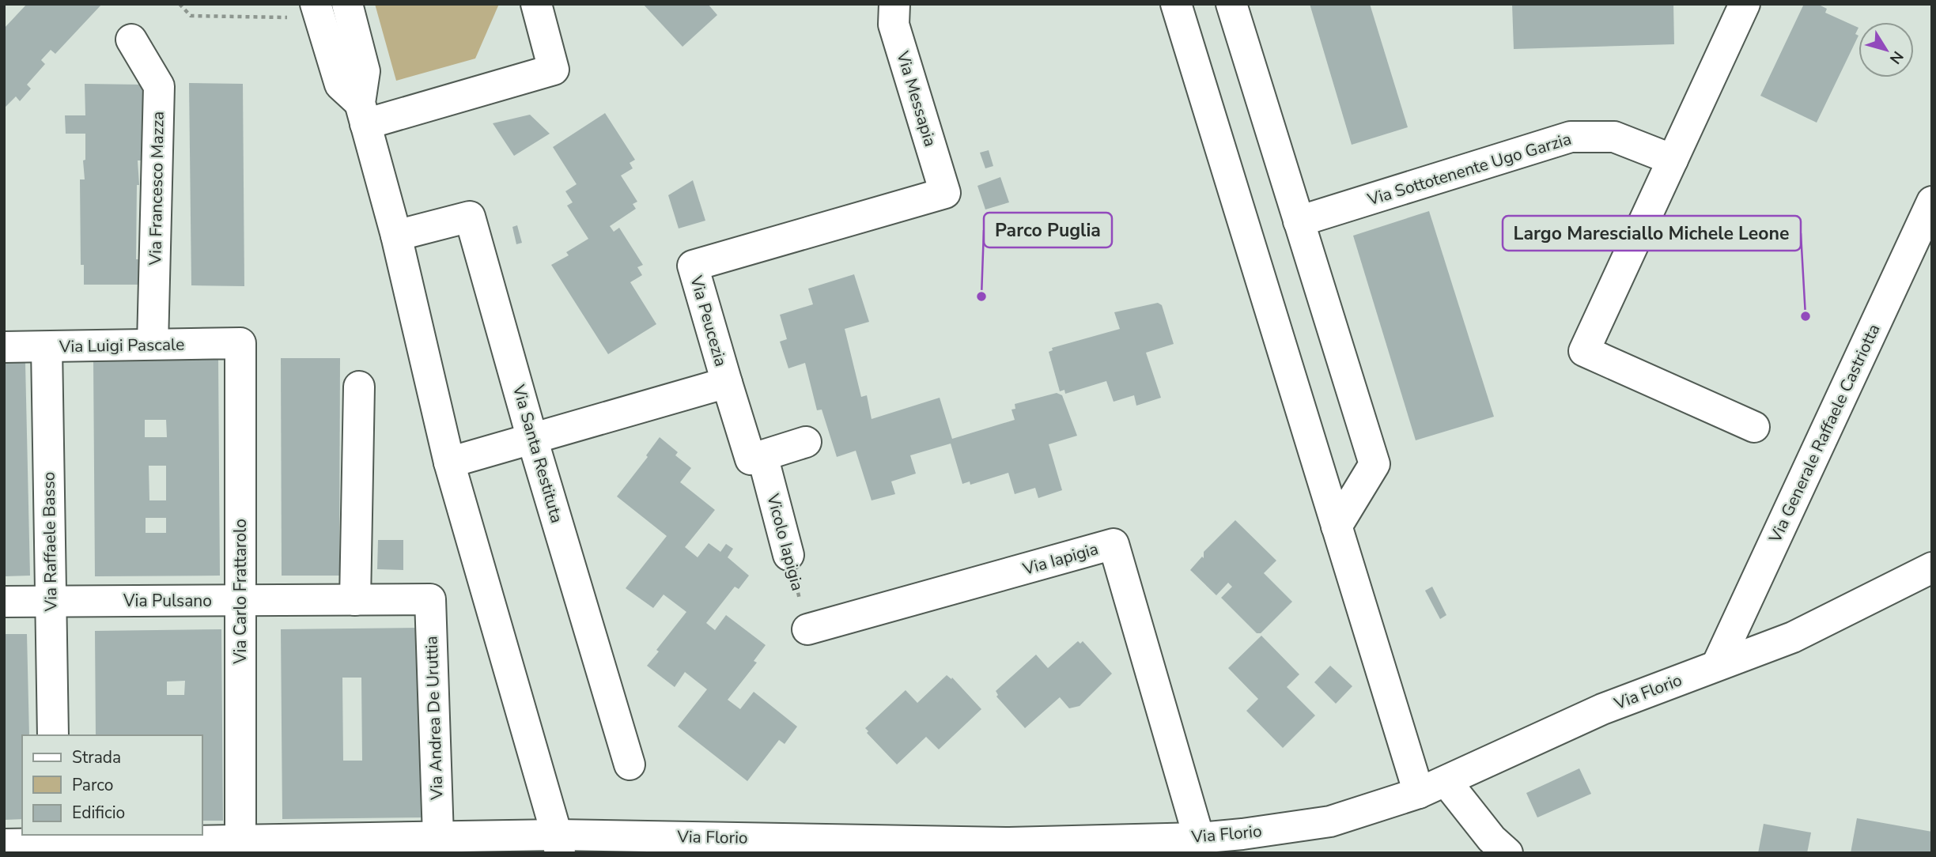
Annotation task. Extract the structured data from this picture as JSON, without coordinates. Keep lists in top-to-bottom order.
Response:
{
  "streets": {
    "street": [
      "Via Messapia",
      "Via Sottotenente Ugo Garzia",
      "Via Francesco Mazza",
      "Via Peucezia",
      "Via Luigi Pascale",
      "Via Generale Raffaele Castriotta",
      "Via Santa Restituta",
      "Via Raffaele Basso",
      "Vicolo Iapigia",
      "Via Iapigia",
      "Via Carlo Frattarolo",
      "Via Pulsano",
      "Via Florio",
      "Via Andrea De Uruttia"
    ]
  },
  "crossings": [
    ["Via Messapia", "Via Peucezia"],
    ["Via Francesco Mazza", "Via Luigi Pascale"],
    ["Via Peucezia", "Via Santa Restituta"],
    ["Via Luigi Pascale", "Via Raffaele Basso"],
    ["Via Luigi Pascale", "Via Carlo Frattarolo"],
    ["Via Generale Raffaele Castriotta", "Via Florio"],
    ["Via Raffaele Basso", "Via Pulsano"],
    ["Vicolo Iapigia", "Via Iapigia"],
    ["Via Iapigia", "Via Florio"],
    ["Via Carlo Frattarolo", "Via Pulsano"],
    ["Via Carlo Frattarolo", "Via Florio"],
    ["Via Pulsano", "Via Andrea De Uruttia"],
    ["Via Florio", "Via Andrea De Uruttia"]
  ],
  "places": ["Parco Puglia", "Largo Maresciallo Michele Leone"],
  "legend": ["Strada", "Parco", "Edificio"],
  "north": "bottom right"
}
